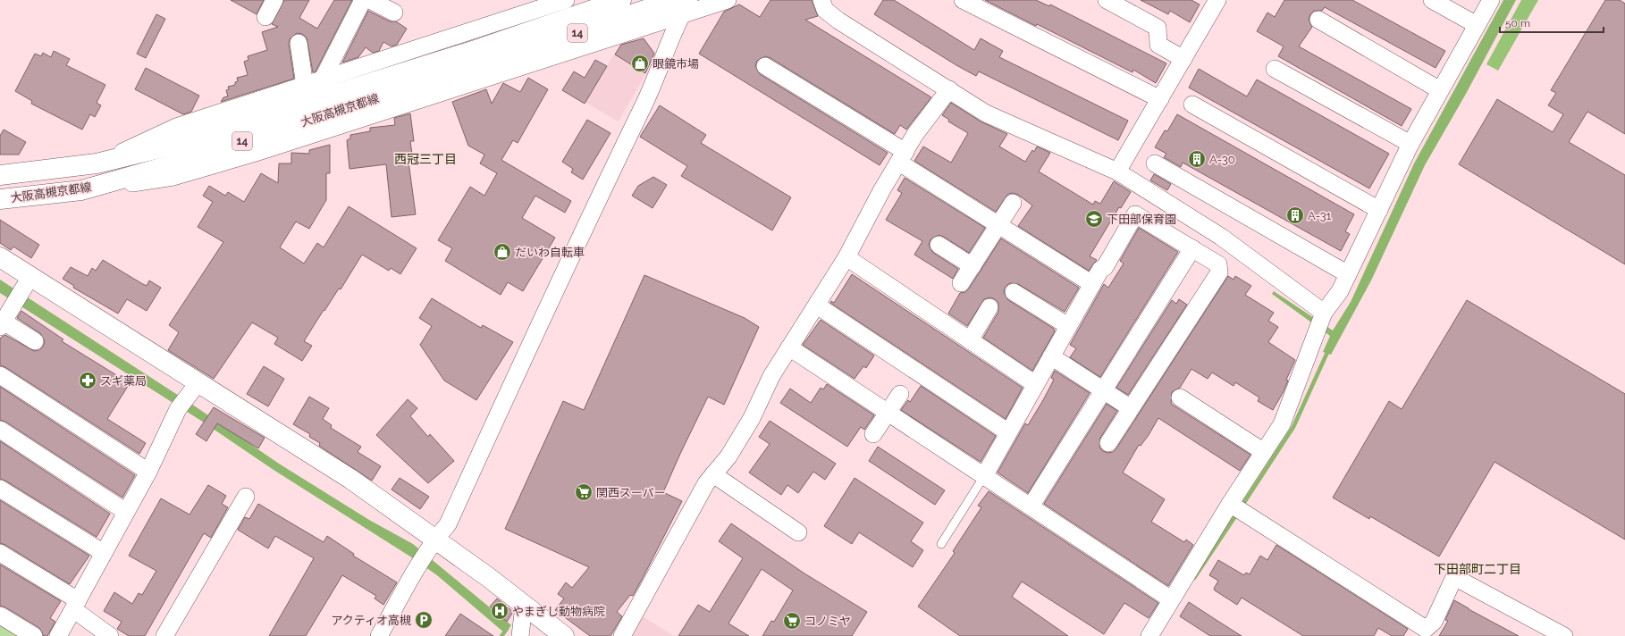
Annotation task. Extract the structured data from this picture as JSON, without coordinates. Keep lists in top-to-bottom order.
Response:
{
  "streets": {
    "main road": ["14", "大阪高槻京都線"]
  },
  "districts": ["西冠三丁目", "下田部町二丁目"],
  "places": {
    "shop": ["眼鏡市場", "だいわ自転車"],
    "building": ["A-30", "A-31"],
    "school or university": ["下田部保育園"],
    "pharmacy": ["スギ薬局"],
    "supermarket": ["関西スーパー", "コノミヤ"],
    "hospital": ["やまぎし動物病院"],
    "parking": ["アクティオ高槻"]
  },
  "scale_bar": "50 m"
}
